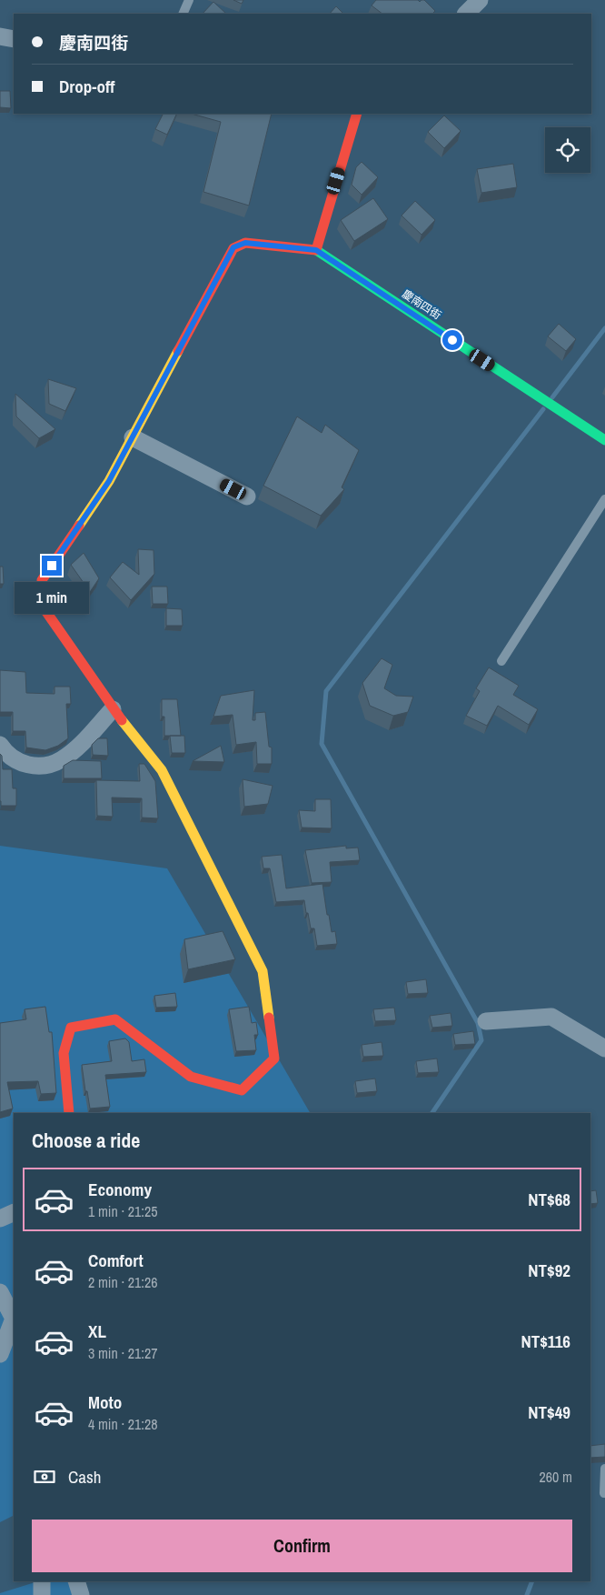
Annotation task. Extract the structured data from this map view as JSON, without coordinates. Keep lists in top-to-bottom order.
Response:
{
  "streets": {
    "street": ["慶南四街"]
  },
  "page": {
    "banner": ["慶南四街", "Drop-off"],
    "bubble": "1 min",
    "heading": "Choose a ride",
    "list": [
      {
        "name": "Economy",
        "note": "1 min · 21:25",
        "value": "NT$68"
      },
      {
        "name": "Comfort",
        "note": "2 min · 21:26",
        "value": "NT$92"
      },
      {
        "name": "XL",
        "note": "3 min · 21:27",
        "value": "NT$116"
      },
      {
        "name": "Moto",
        "note": "4 min · 21:28",
        "value": "NT$49"
      }
    ],
    "pay": ["Cash", "260 m"],
    "buttons": "Confirm"
  }
}
